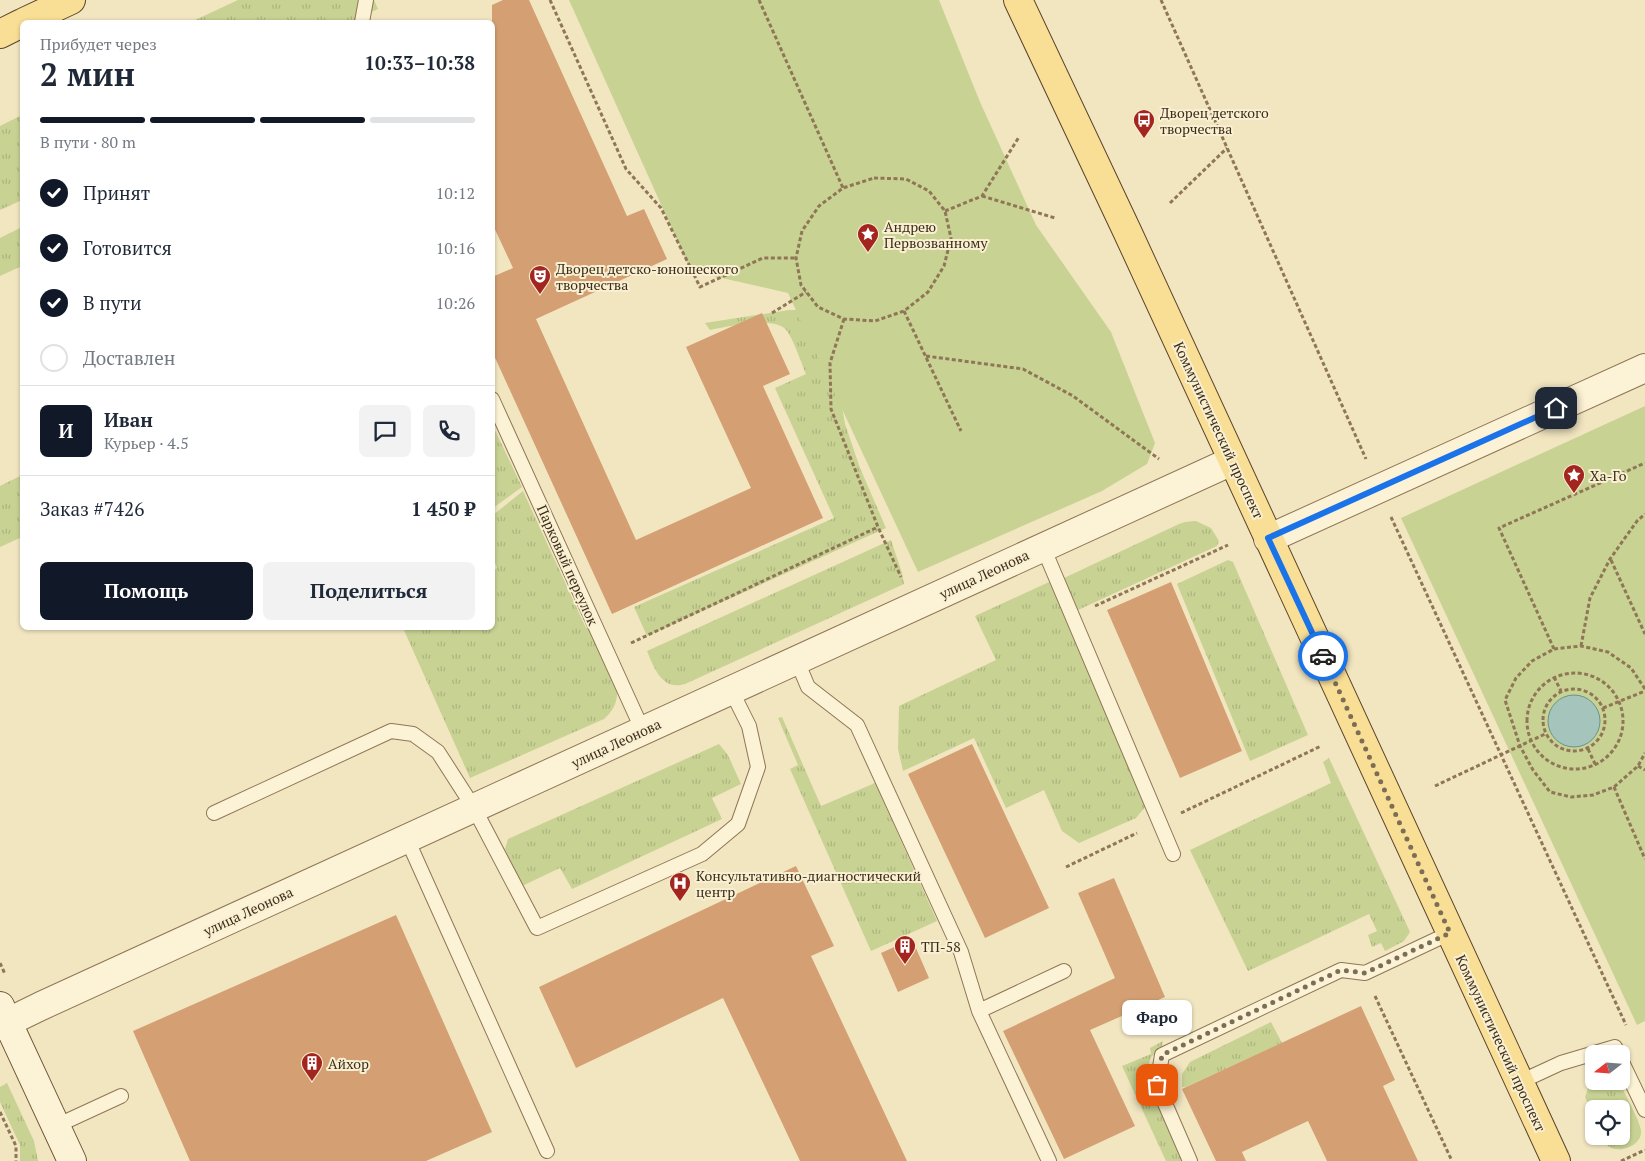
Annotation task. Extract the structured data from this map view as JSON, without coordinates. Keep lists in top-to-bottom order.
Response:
{
  "streets": {
    "main road": ["Коммунистический проспект"],
    "street": ["улица Леонова"],
    "lane": ["Парковый переулок"]
  },
  "crossings": [
    ["Коммунистический проспект", "улица Леонова"],
    ["Парковый переулок", "улица Леонова"]
  ],
  "places": {
    "bus stop": ["Дворец детского творчества"],
    "place": ["Андрею Первозванному", "Ха-Го"],
    "theatre": ["Дворец детско-юношеского творчества"],
    "hospital": ["Консультативно-диагностический центр"],
    "building": ["ТП-58", "Айхор"],
    "other": ["Фаро"]
  },
  "north": "left",
  "page": {
    "heading": ["2 мин", "Прибудет через", "10:33–10:38"],
    "panel": [
      "Иван",
      "Курьер · 4.5",
      "Заказ #7426",
      "1 450 ₽"
    ],
    "bar": "В пути · 80 m",
    "list": [
      ["Принят", "10:12"],
      ["Готовится", "10:16"],
      ["В пути", "10:26"],
      "Доставлен"
    ],
    "round": "И",
    "buttons": ["Помощь", "Поделиться"],
    "bubble": "Фаро"
  }
}
